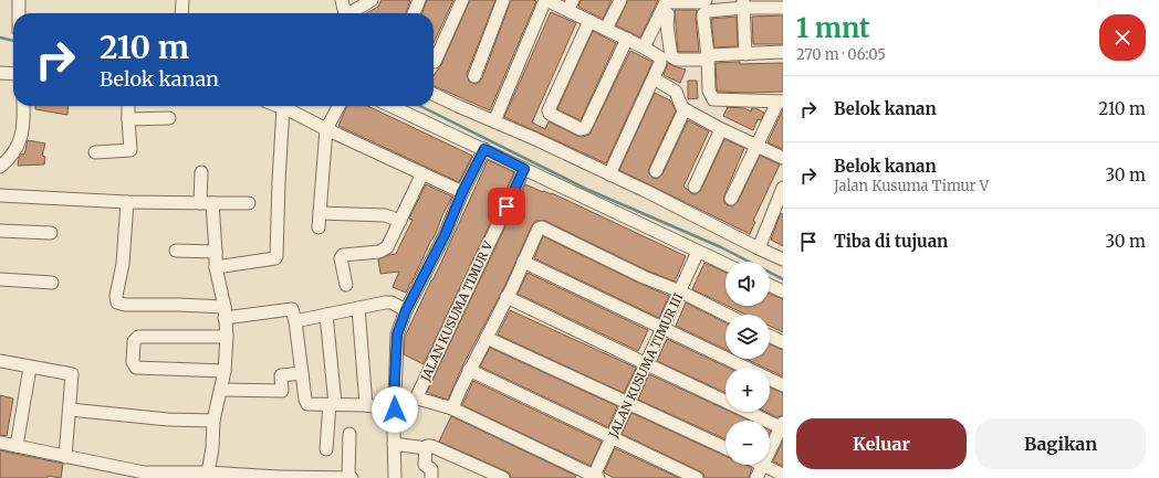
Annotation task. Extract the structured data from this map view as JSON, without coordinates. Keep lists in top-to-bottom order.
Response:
{
  "streets": {
    "street": ["JALAN KUSUMA TIMUR V", "JALAN KUSUMA TIMUR III"]
  },
  "page": {
    "heading": ["1 mnt", "270 m · 06:05"],
    "turn": ["210 m", "Belok kanan"],
    "list": [
      {
        "name": "Belok kanan",
        "value": "210 m"
      },
      {
        "name": "Belok kanan",
        "note": "Jalan Kusuma Timur V",
        "value": "30 m"
      },
      {
        "name": "Tiba di tujuan",
        "value": "30 m"
      }
    ],
    "map_buttons": ["+", "−"],
    "buttons": ["Keluar", "Bagikan"]
  }
}
